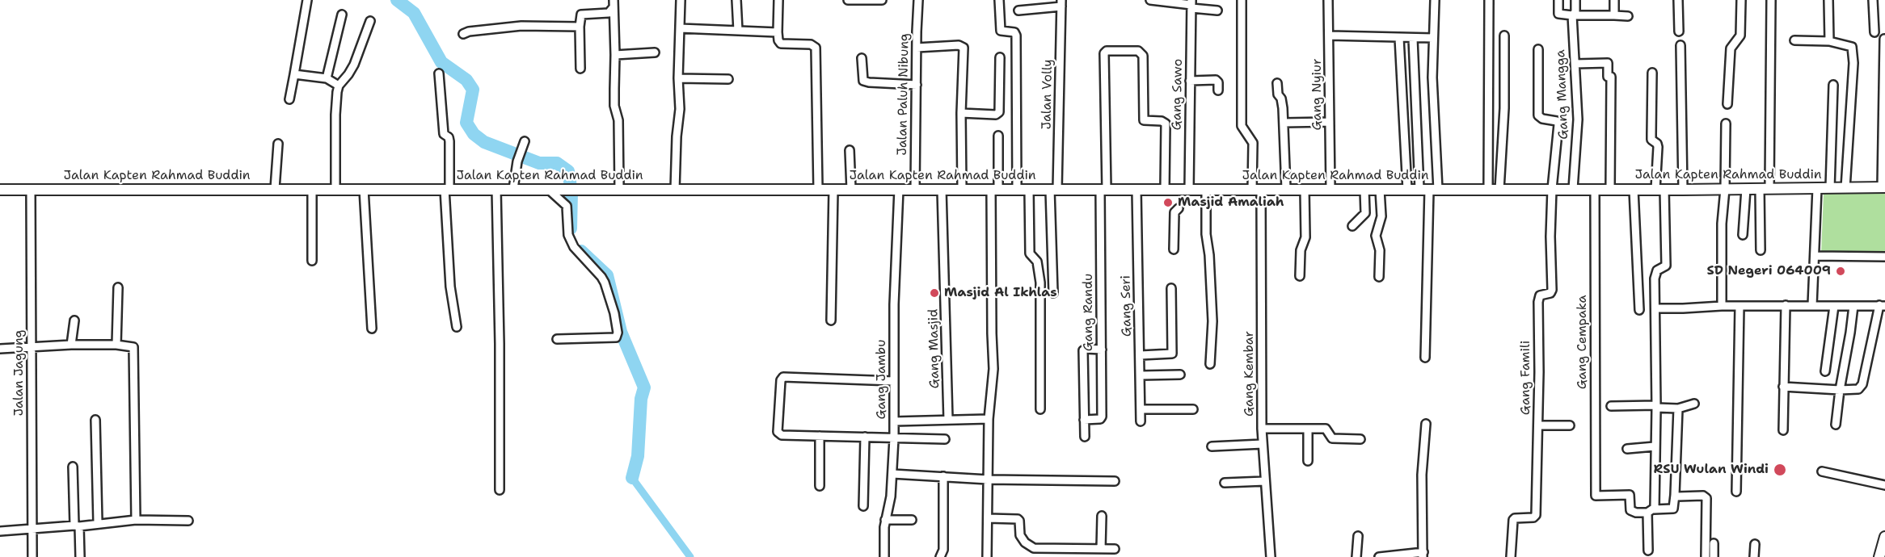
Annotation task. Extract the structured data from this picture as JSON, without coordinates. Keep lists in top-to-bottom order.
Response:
{
  "streets": {
    "main road": ["Jalan Kapten Rahmad Buddin"],
    "street": [
      "Jalan Paluh Nibung",
      "Jalan Volly",
      "Gang Sawo",
      "Gang Nyiur",
      "Gang Mangga",
      "Gang Seri",
      "Gang Randu",
      "Gang Cempaka",
      "Gang Masjid",
      "Jalan Jagung",
      "Gang Kembar",
      "Gang Famili",
      "Gang Jambu"
    ]
  },
  "crossings": [
    ["Jalan Paluh Nibung", "Jalan Kapten Rahmad Buddin"],
    ["Jalan Volly", "Jalan Kapten Rahmad Buddin"],
    ["Gang Sawo", "Jalan Kapten Rahmad Buddin"],
    ["Gang Nyiur", "Jalan Kapten Rahmad Buddin"],
    ["Gang Mangga", "Jalan Kapten Rahmad Buddin"],
    ["Jalan Kapten Rahmad Buddin", "Gang Seri"],
    ["Jalan Kapten Rahmad Buddin", "Gang Randu"],
    ["Jalan Kapten Rahmad Buddin", "Gang Cempaka"],
    ["Jalan Kapten Rahmad Buddin", "Gang Masjid"],
    ["Jalan Kapten Rahmad Buddin", "Jalan Jagung"],
    ["Jalan Kapten Rahmad Buddin", "Gang Kembar"],
    ["Jalan Kapten Rahmad Buddin", "Gang Famili"],
    ["Jalan Kapten Rahmad Buddin", "Gang Jambu"]
  ],
  "places": [
    "Masjid Amaliah",
    "SD Negeri 064009",
    "Masjid Al Ikhlas",
    "RSU Wulan Windi"
  ]
}
